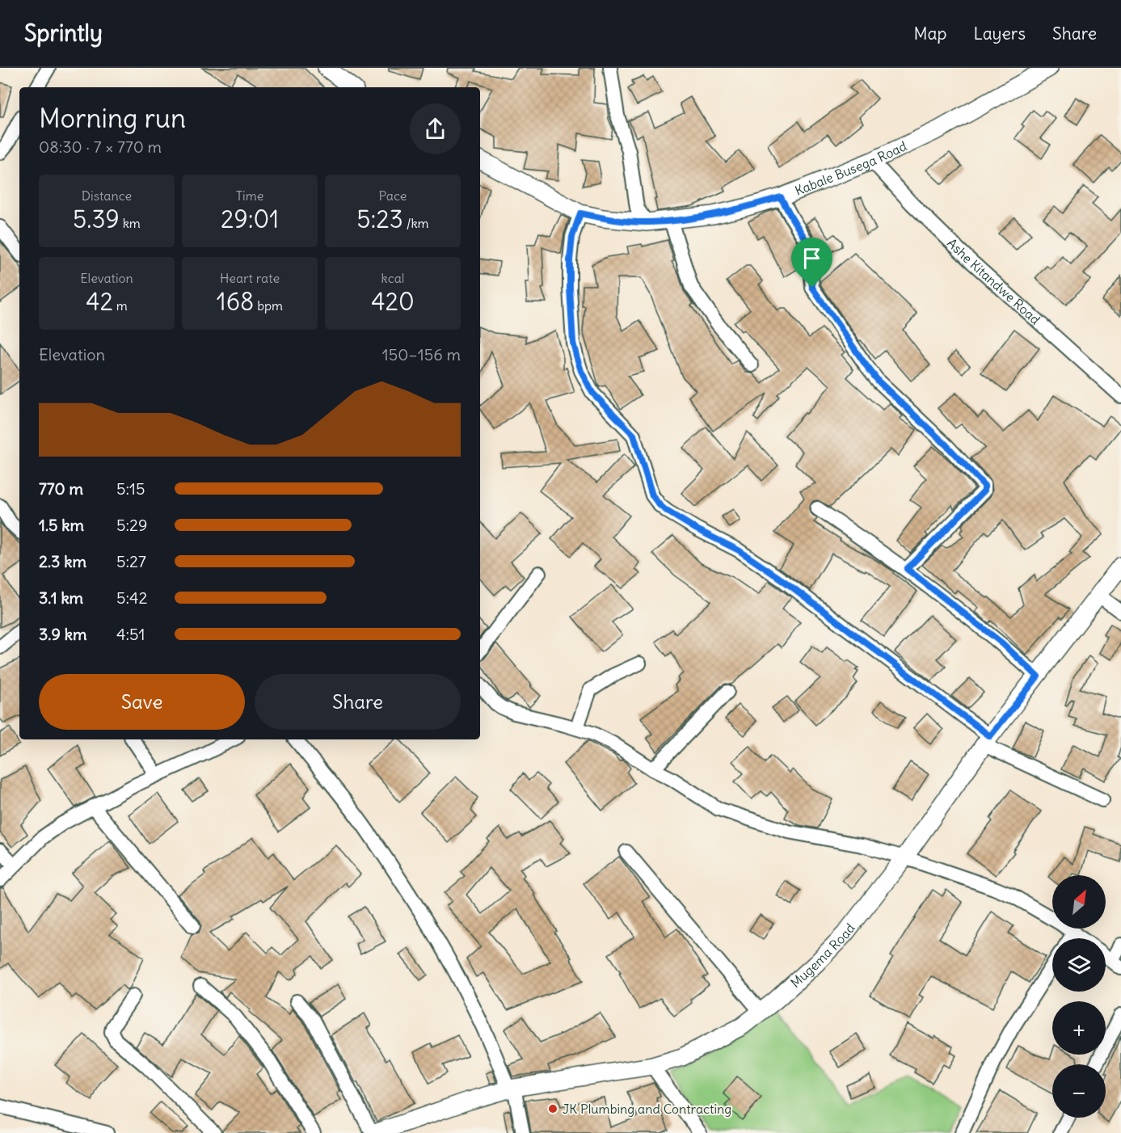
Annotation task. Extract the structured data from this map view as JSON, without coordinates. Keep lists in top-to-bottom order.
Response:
{
  "streets": {
    "street": ["Kabale Busega Road", "Ashe Kitandwe Road", "Mugema Road"]
  },
  "crossings": [
    ["Kabale Busega Road", "Ashe Kitandwe Road"]
  ],
  "places": ["JK Plumbing and Contracting"],
  "north": "top right",
  "page": {
    "header": "Sprintly",
    "nav": ["Map", "Layers", "Share"],
    "heading": ["Morning run", "08:30 · 7 × 770 m"],
    "stats": [
      ["Distance", "5.39 km"],
      ["Time", "29:01"],
      ["Pace", "5:23 /km"],
      ["Elevation", "42 m"],
      ["Heart rate", "168 bpm"],
      ["kcal", "420"]
    ],
    "chart": ["Elevation", "150–156 m"],
    "list": [
      {
        "name": "770 m",
        "note": "5:15"
      },
      {
        "name": "1.5 km",
        "note": "5:29"
      },
      {
        "name": "2.3 km",
        "note": "5:27"
      },
      {
        "name": "3.1 km",
        "note": "5:42"
      },
      {
        "name": "3.9 km",
        "note": "4:51"
      }
    ],
    "buttons": ["Save", "Share"],
    "map_buttons": ["+", "−"]
  }
}
